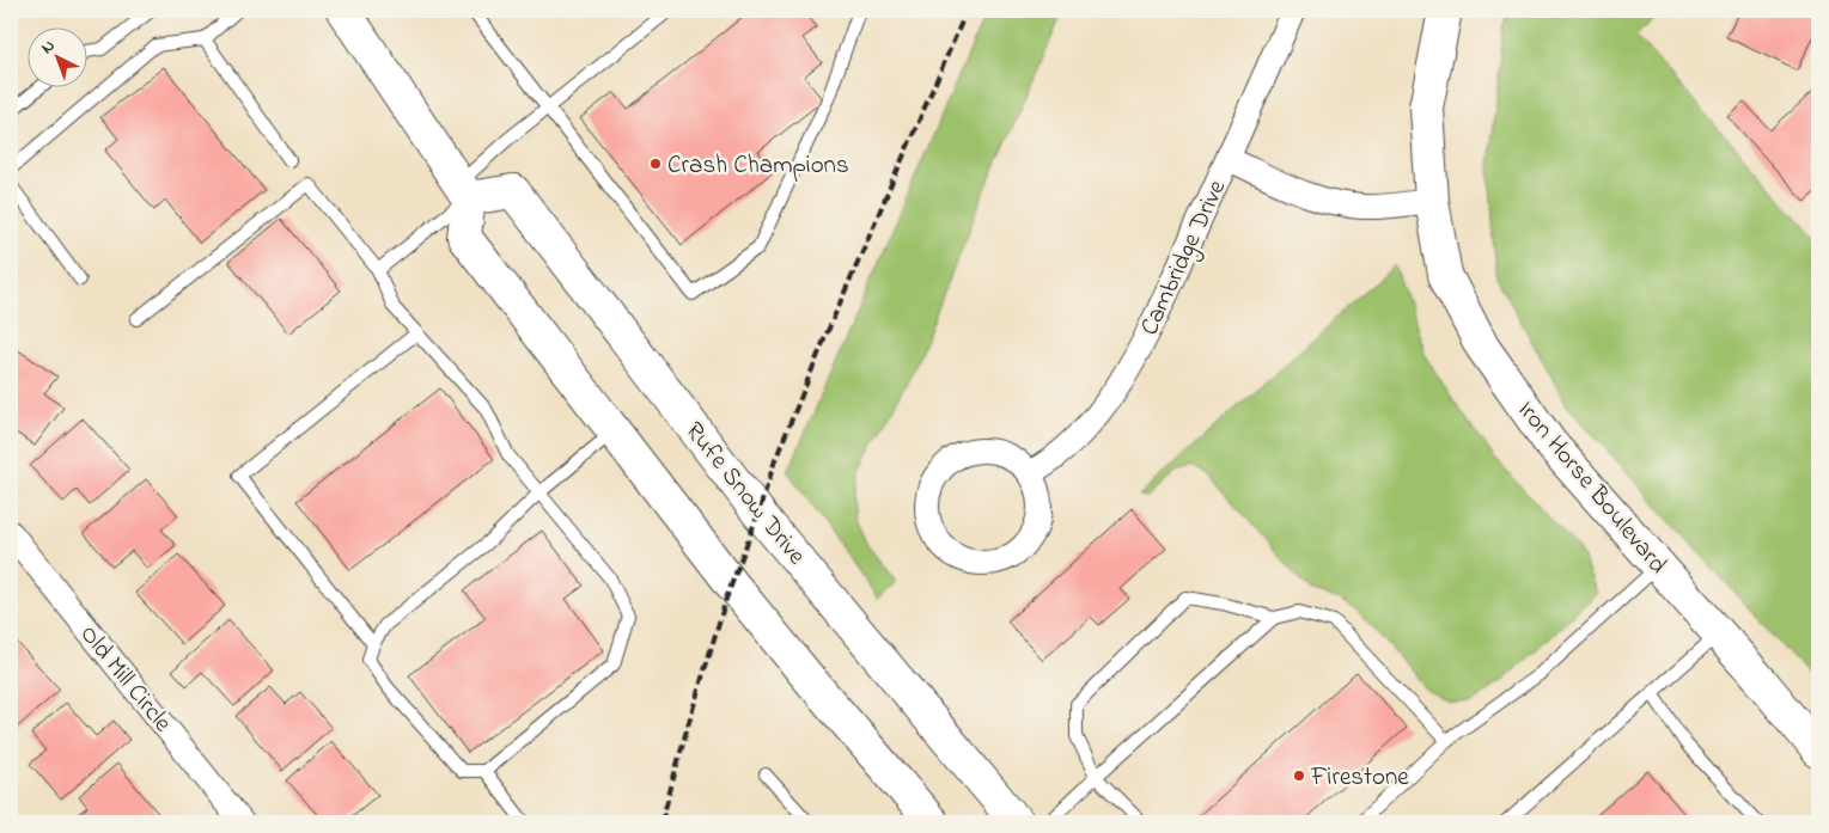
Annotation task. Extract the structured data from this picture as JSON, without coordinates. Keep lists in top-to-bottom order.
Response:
{
  "streets": {
    "main road": ["Iron Horse Boulevard", "Rufe Snow Drive"],
    "street": ["Cambridge Drive", "Old Mill Circle"]
  },
  "places": ["Crash Champions", "Firestone"],
  "north": "top left"
}
